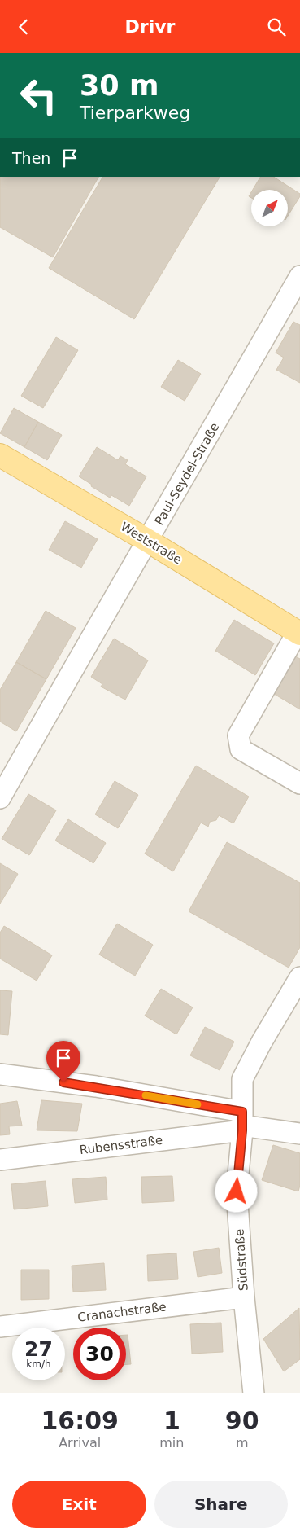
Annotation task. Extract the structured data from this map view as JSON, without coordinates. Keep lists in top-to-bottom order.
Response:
{
  "streets": {
    "main road": ["Weststraße"],
    "street": [
      "Paul-Seydel-Straße",
      "Rubensstraße",
      "Südstraße",
      "Cranachstraße"
    ]
  },
  "crossings": [
    ["Paul-Seydel-Straße", "Weststraße"],
    ["Rubensstraße", "Südstraße"],
    ["Südstraße", "Cranachstraße"]
  ],
  "north": "top right",
  "page": {
    "header": "Drivr",
    "turn": ["30 m", "Tierparkweg"],
    "then": "Then",
    "speed": "27 km/h",
    "limit": "30",
    "eta": [
      "16:09",
      "Arrival",
      "1",
      "min",
      "90",
      "m"
    ],
    "buttons": ["Exit", "Share"]
  }
}
